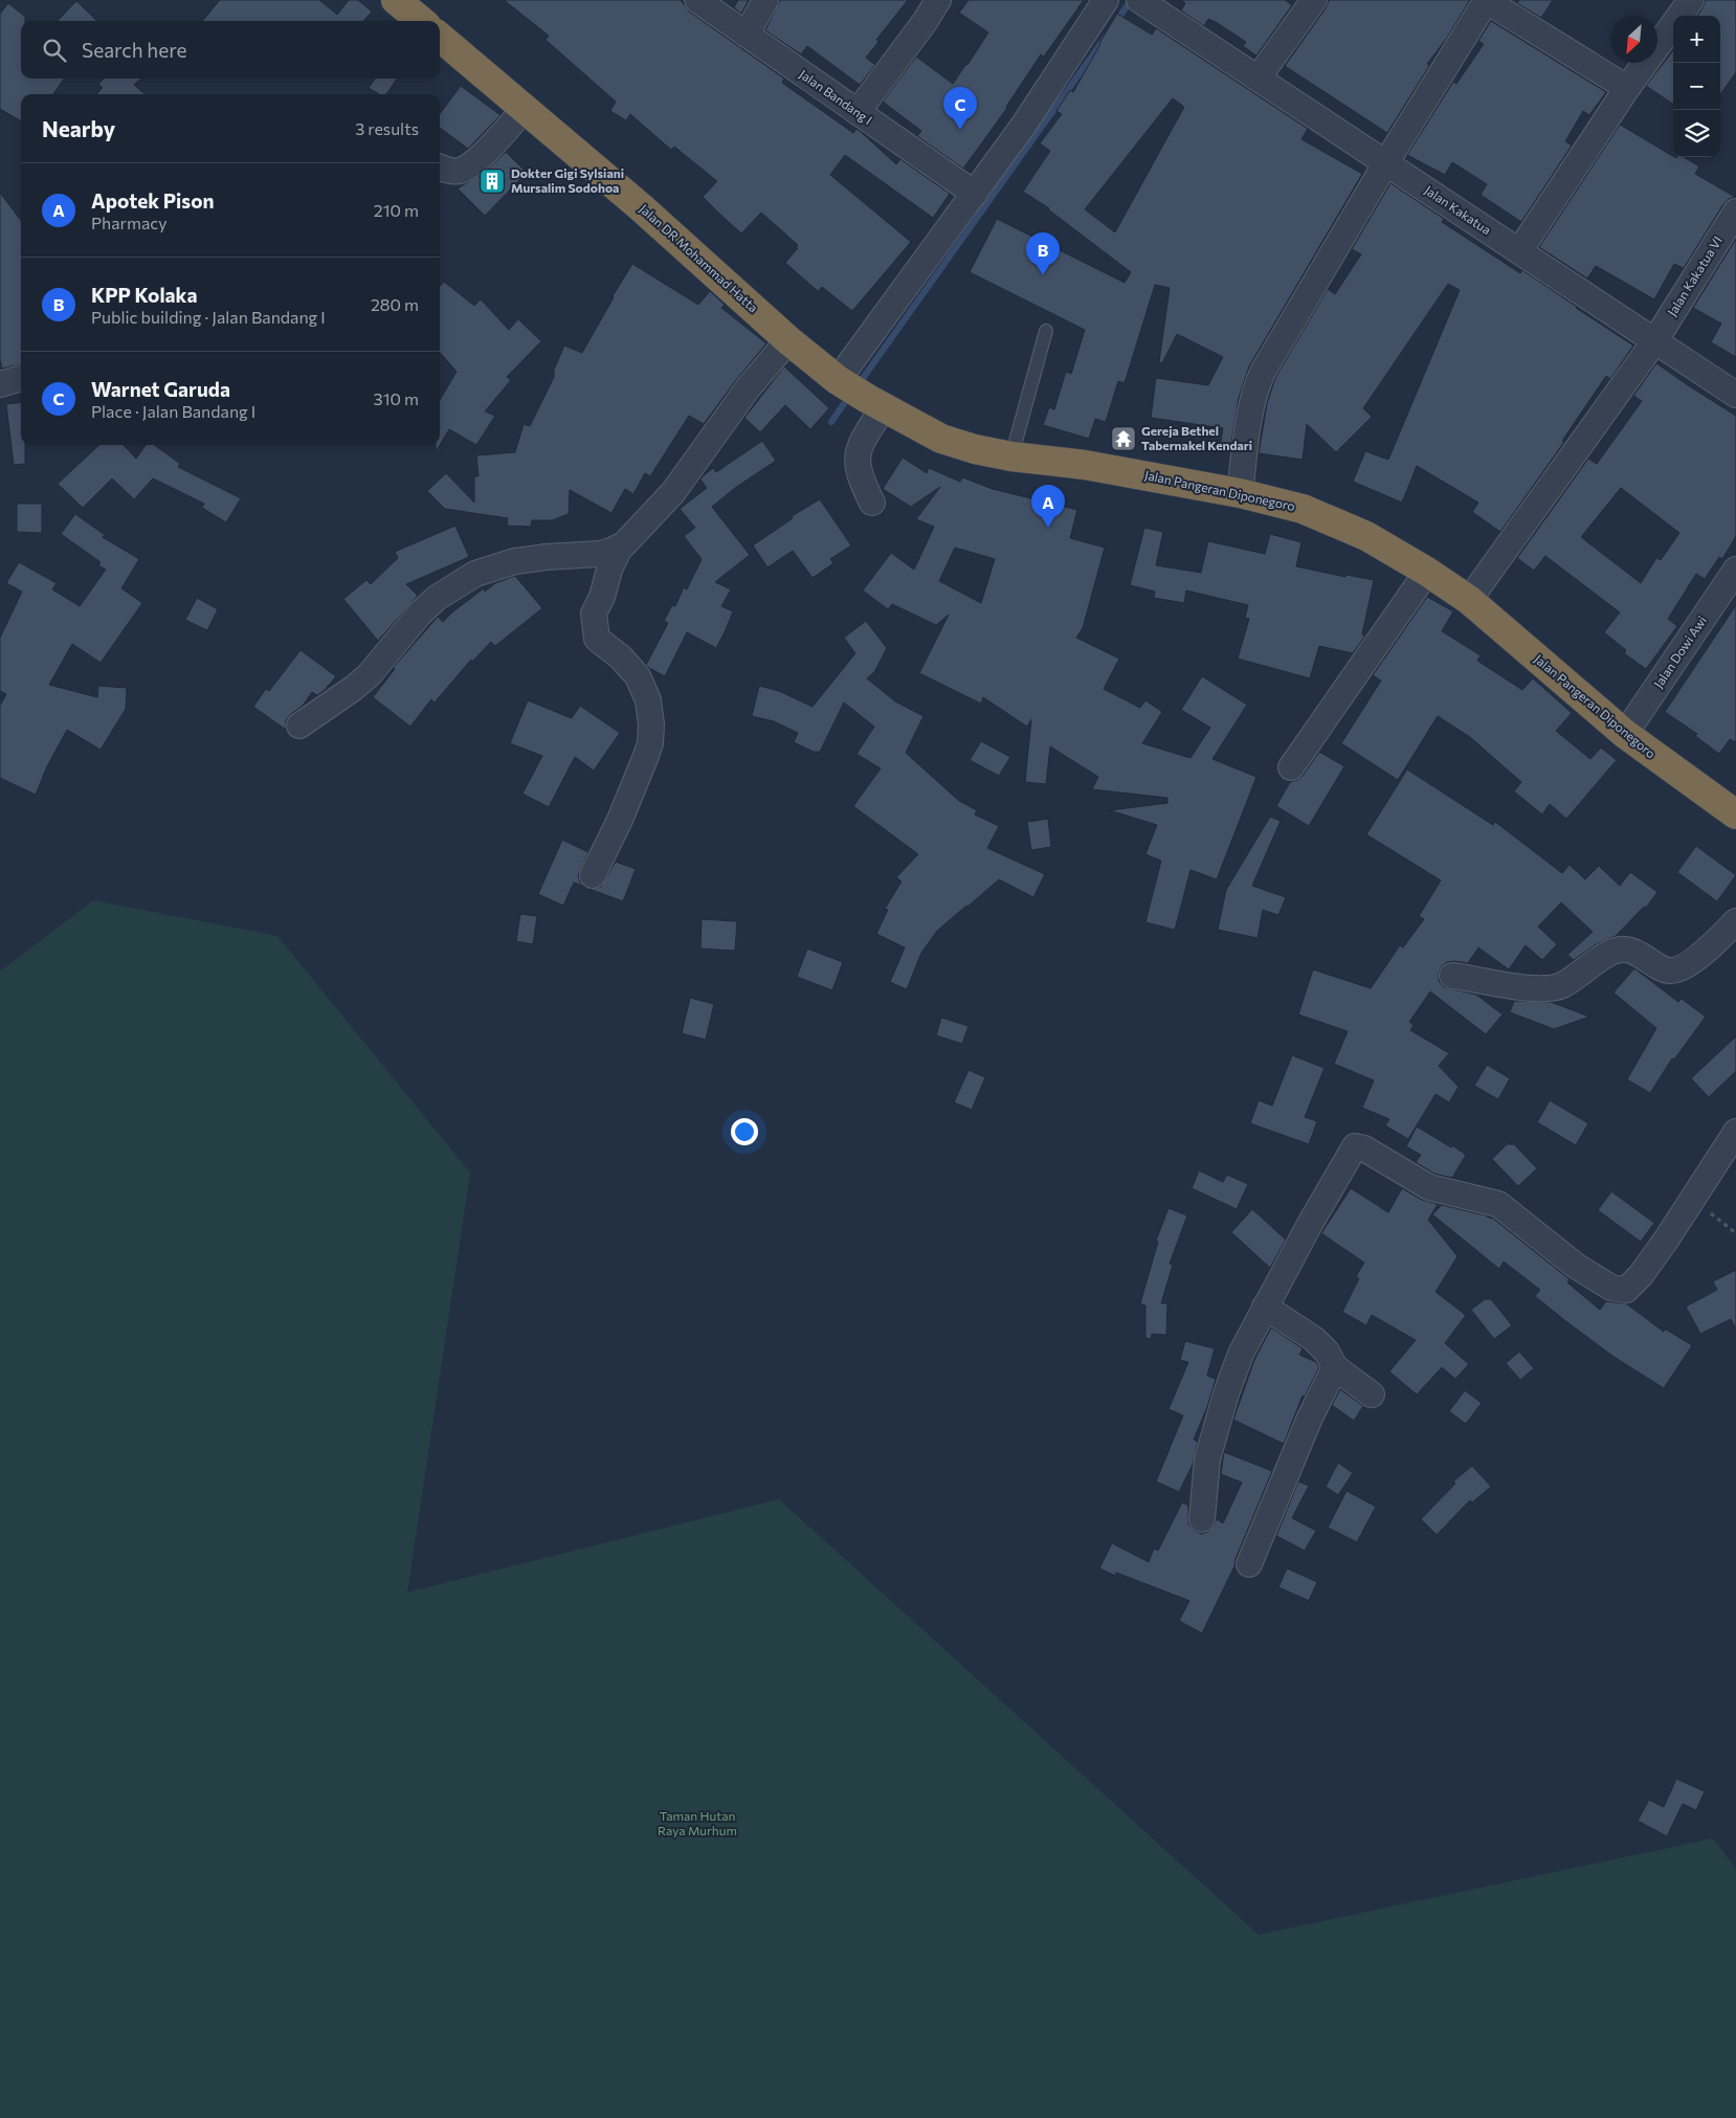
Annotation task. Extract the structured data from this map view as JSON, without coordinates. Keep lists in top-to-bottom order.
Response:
{
  "streets": {
    "highway": ["Jalan DR Mohammad Hatta", "Jalan Pangeran Diponegoro"],
    "street": [
      "Jalan Bandang I",
      "Jalan Kakatua",
      "Jalan Kakatua VI",
      "Jalan Dowi Awi"
    ]
  },
  "crossings": [
    ["Jalan Kakatua", "Jalan Kakatua VI"],
    ["Jalan DR Mohammad Hatta", "Jalan Pangeran Diponegoro"],
    ["Jalan Kakatua VI", "Jalan Pangeran Diponegoro"],
    ["Jalan Pangeran Diponegoro", "Jalan Dowi Awi"]
  ],
  "parks": ["Taman Hutan Raya Murhum"],
  "places": {
    "building": ["Dokter Gigi Sylsiani Mursalim Sodohoa"],
    "temple": ["Gereja Bethel Tabernakel Kendari"]
  },
  "north": "bottom left",
  "page": {
    "map_buttons": ["+", "−"],
    "search": "Search here",
    "pins": ["C", "B", "A"],
    "heading": ["Nearby", "3 results"],
    "list": [
      {
        "mark": "A",
        "name": "Apotek Pison",
        "note": "Pharmacy",
        "value": "210 m"
      },
      {
        "mark": "B",
        "name": "KPP Kolaka",
        "note": "Public building · Jalan Bandang I",
        "value": "280 m"
      },
      {
        "mark": "C",
        "name": "Warnet Garuda",
        "note": "Place · Jalan Bandang I",
        "value": "310 m"
      }
    ]
  }
}
